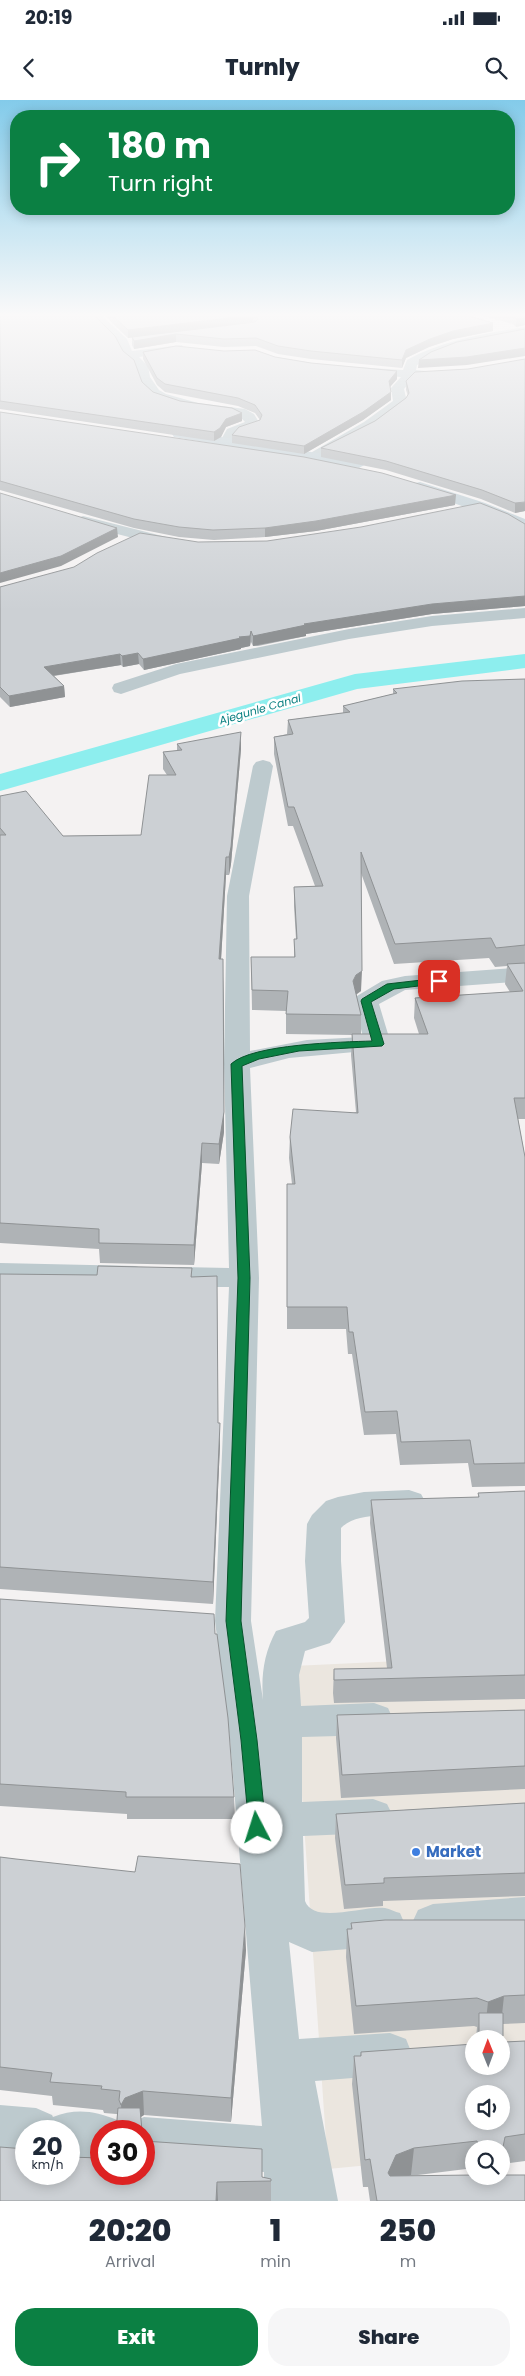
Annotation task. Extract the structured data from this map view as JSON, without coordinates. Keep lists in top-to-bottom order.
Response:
{
  "water": ["Ajegunle Canal"],
  "places": ["Market"],
  "north": "top",
  "page": {
    "status": "20:19",
    "header": "Turnly",
    "turn": ["180 m", "Turn right"],
    "speed": "20 km/h",
    "limit": "30",
    "eta": [
      "20:20",
      "Arrival",
      "1",
      "min",
      "250",
      "m"
    ],
    "buttons": ["Exit", "Share"]
  }
}
